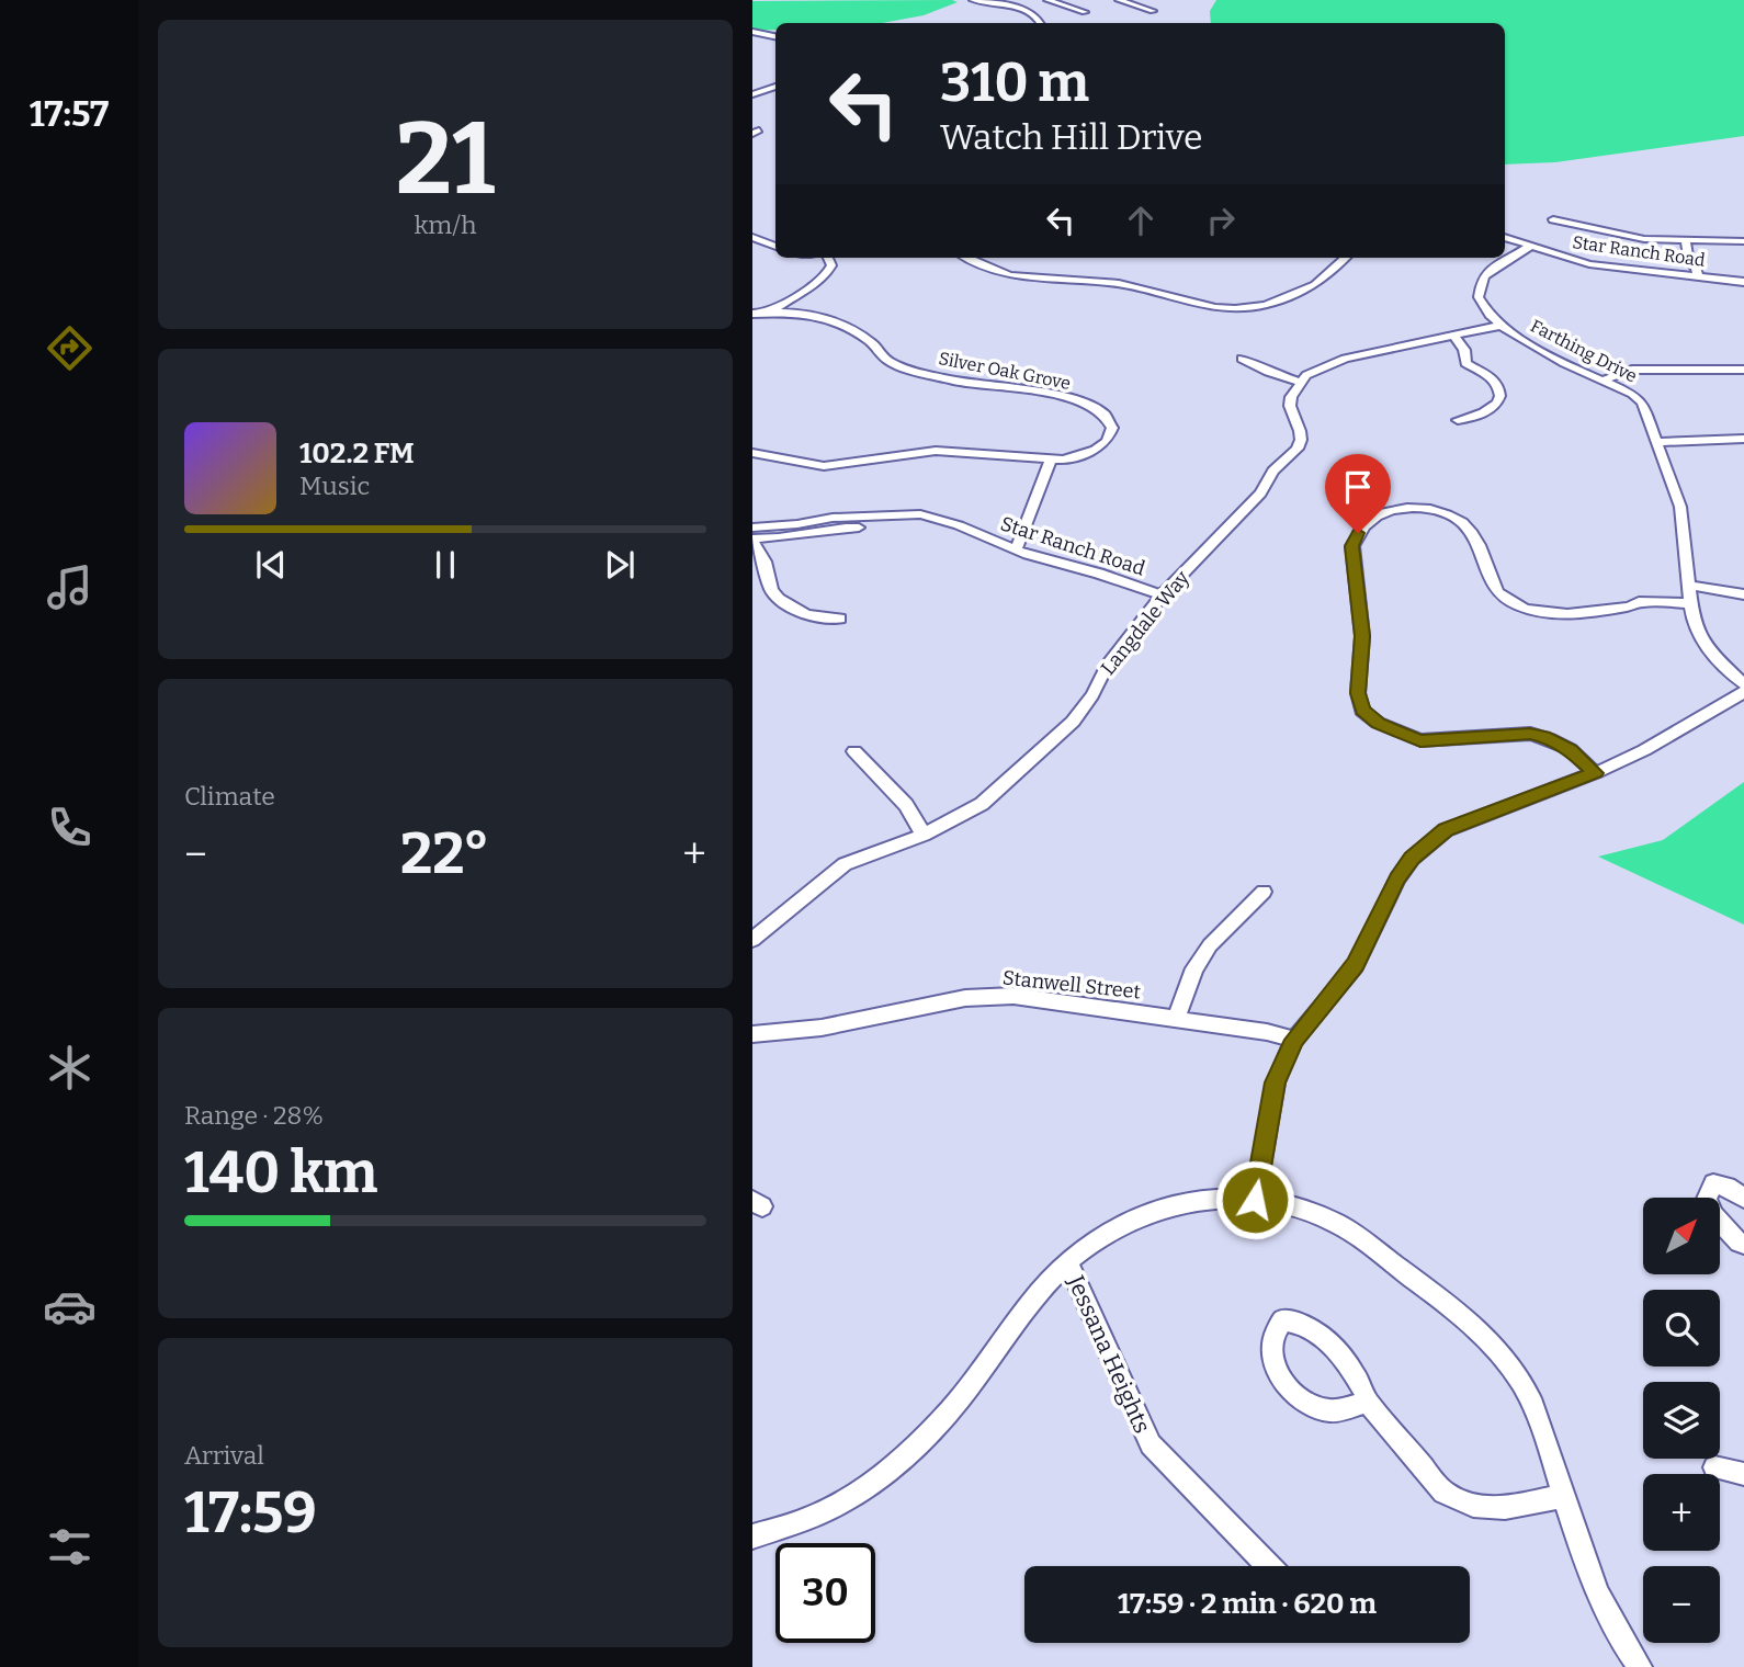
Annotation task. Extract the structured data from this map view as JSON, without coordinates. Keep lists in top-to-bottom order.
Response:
{
  "streets": {
    "street": [
      "Star Ranch Road",
      "Farthing Drive",
      "Silver Oak Grove",
      "Langdale Way",
      "Stanwell Street",
      "Jessana Heights"
    ]
  },
  "crossings": [
    ["Star Ranch Road", "Farthing Drive"],
    ["Star Ranch Road", "Langdale Way"]
  ],
  "north": "top right",
  "page": {
    "tabs": "17:57",
    "tile": [
      ["21", "km/h"],
      "Climate",
      ["Range · 28%", "140 km"],
      ["Arrival", "17:59"]
    ],
    "turn": ["310 m", "Watch Hill Drive"],
    "song": ["102.2 FM", "Music"],
    "heat": ["−", "22°", "+"],
    "map_buttons": ["+", "−"],
    "limit": "30",
    "trip": "17:59 · 2 min · 620 m"
  }
}
